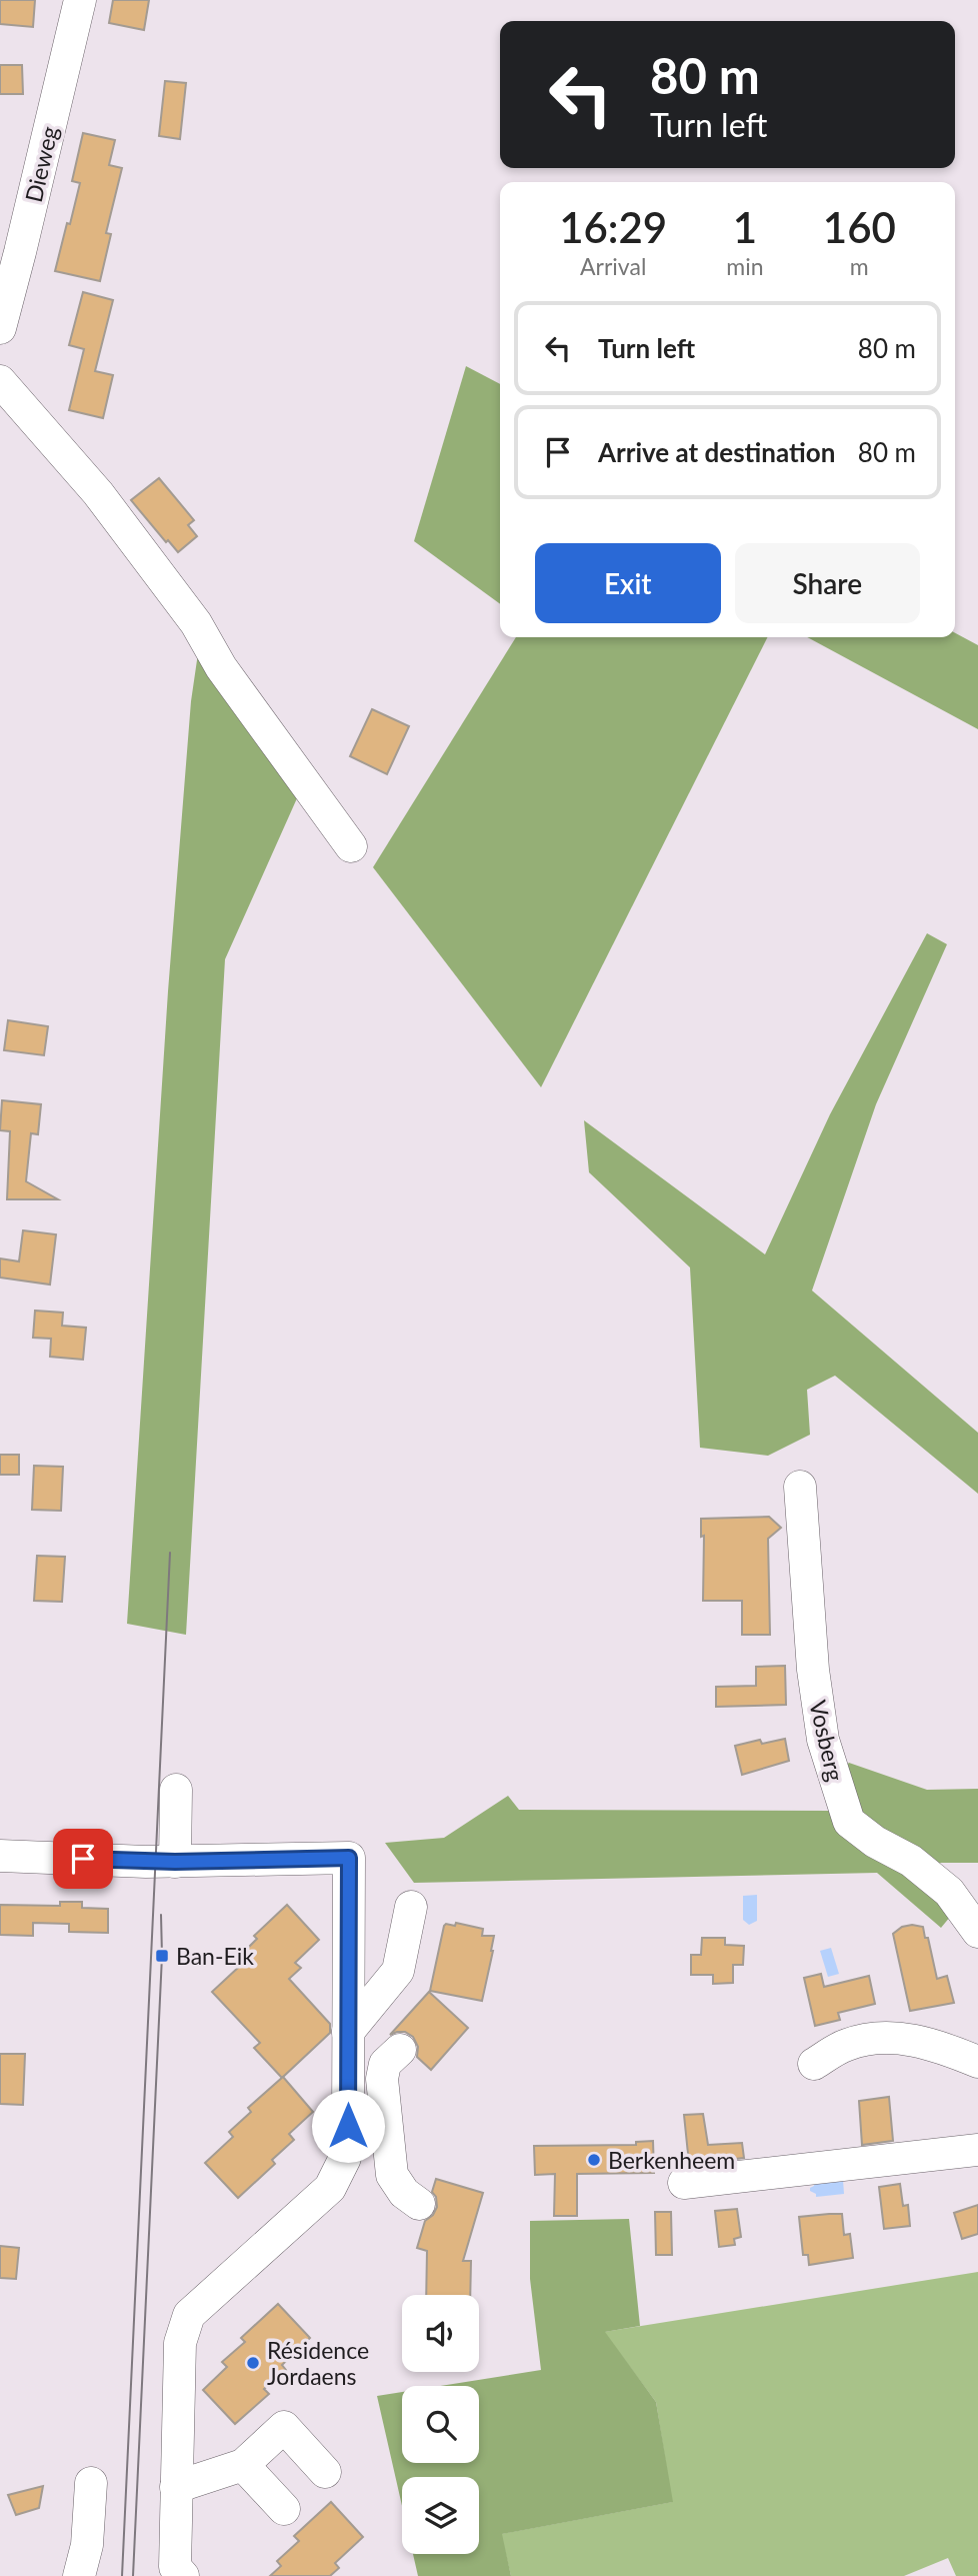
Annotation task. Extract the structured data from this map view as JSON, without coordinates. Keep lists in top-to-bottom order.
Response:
{
  "streets": {
    "street": ["Dieweg", "Vosberg"]
  },
  "places": {
    "transit": ["Ban-Eik"],
    "other": ["Berkenheem", "Résidence Jordaens"]
  },
  "page": {
    "turn": ["80 m", "Turn left"],
    "eta": [
      "16:29",
      "Arrival",
      "1",
      "min",
      "160",
      "m"
    ],
    "list": [
      {
        "name": "Turn left",
        "value": "80 m"
      },
      {
        "name": "Arrive at destination",
        "value": "80 m"
      }
    ],
    "buttons": ["Exit", "Share"]
  }
}
